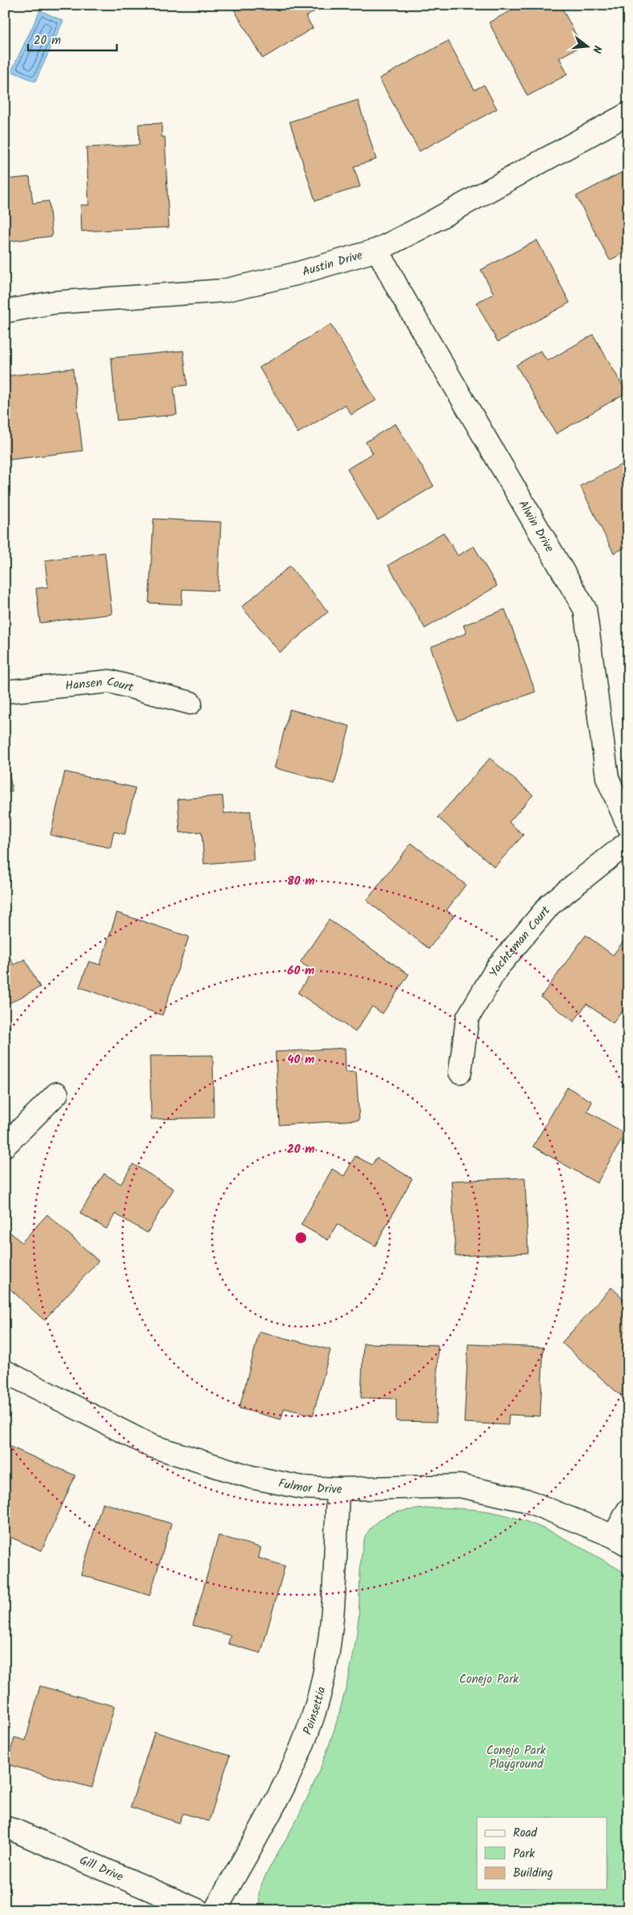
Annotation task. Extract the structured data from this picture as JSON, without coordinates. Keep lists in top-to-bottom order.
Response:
{
  "streets": {
    "street": [
      "Austin Drive",
      "Alwin Drive",
      "Hansen Court",
      "Yachtsman Court",
      "Fulmor Drive",
      "Poinsettia",
      "Gill Drive"
    ]
  },
  "crossings": [
    ["Austin Drive", "Alwin Drive"],
    ["Fulmor Drive", "Poinsettia"]
  ],
  "parks": ["Conejo Park", "Conejo Park Playground"],
  "legend": ["Road", "Park", "Building"],
  "scale_bar": "20 m",
  "north": "right",
  "rings": [
    "80 m",
    "60 m",
    "40 m",
    "20 m"
  ]
}
